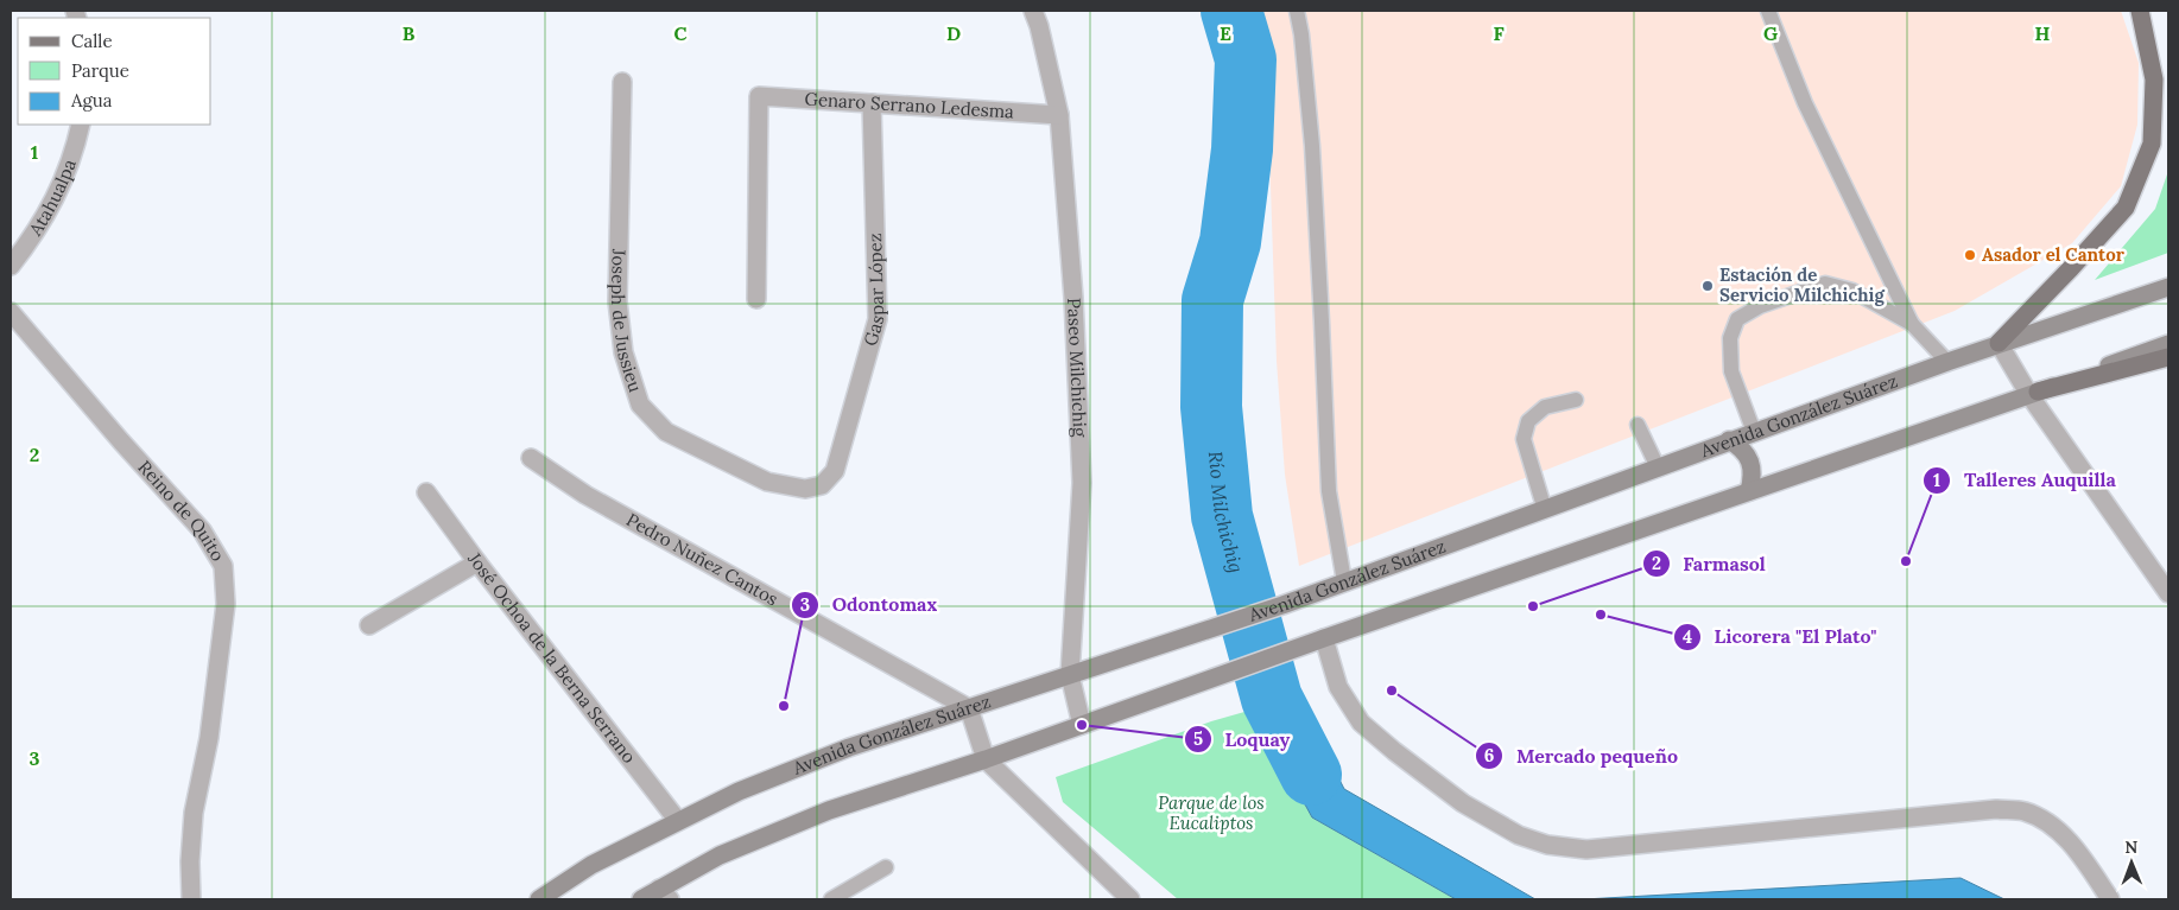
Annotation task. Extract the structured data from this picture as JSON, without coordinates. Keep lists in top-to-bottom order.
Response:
{
  "streets": {
    "main road": ["Avenida González Suárez"],
    "street": [
      "Genaro Serrano Ledesma",
      "Atahualpa",
      "Gaspar López",
      "Joseph de Jussieu",
      "Paseo Milchichig",
      "Reino de Quito",
      "Pedro Nuñez Cantos",
      "José Ochoa de la Berna Serrano"
    ]
  },
  "crossings": [
    ["Genaro Serrano Ledesma", "Gaspar López"],
    ["Genaro Serrano Ledesma", "Paseo Milchichig"],
    ["Gaspar López", "Joseph de Jussieu"],
    ["Paseo Milchichig", "Avenida González Suárez"],
    ["Avenida González Suárez", "Pedro Nuñez Cantos"],
    ["Avenida González Suárez", "José Ochoa de la Berna Serrano"]
  ],
  "water": ["Río Milchichig"],
  "parks": ["Parque de los Eucaliptos"],
  "places": [
    "Asador el Cantor",
    "Estación de Servicio Milchichig",
    "Talleres Auquilla",
    "Farmasol",
    "Licorera \"El Plato\"",
    "Mercado pequeño",
    "Odontomax",
    "Loquay"
  ],
  "legend": ["Calle", "Parque", "Agua"],
  "north": "top",
  "grid": {
    "columns": [
      "B",
      "C",
      "D",
      "E",
      "F",
      "G",
      "H"
    ],
    "rows": ["1", "2", "3"]
  }
}
